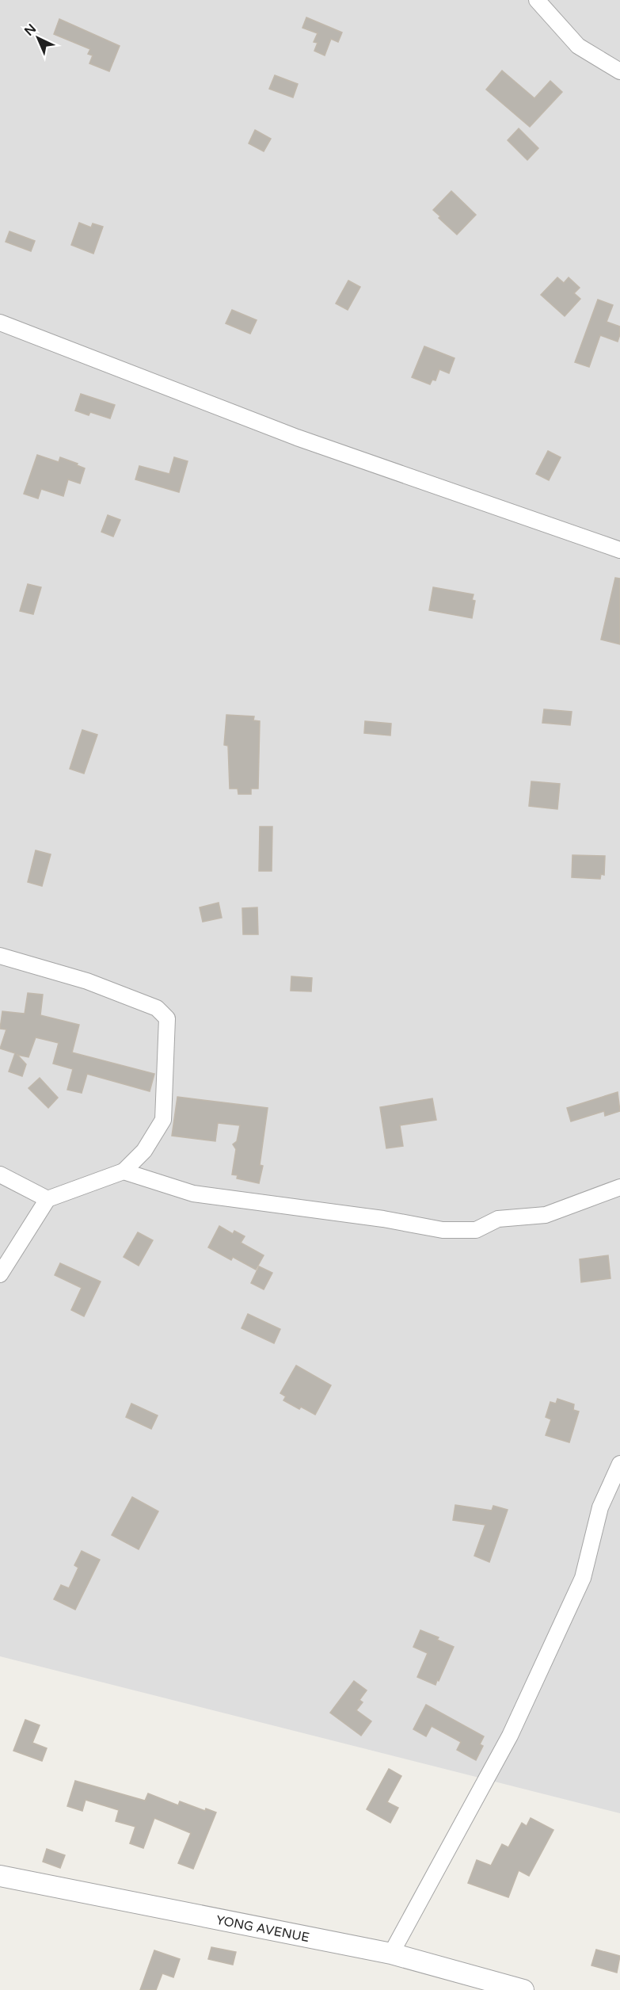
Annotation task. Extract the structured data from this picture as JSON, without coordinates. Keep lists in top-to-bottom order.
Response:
{
  "streets": {
    "street": ["YONG AVENUE"]
  },
  "north": "top left"
}
